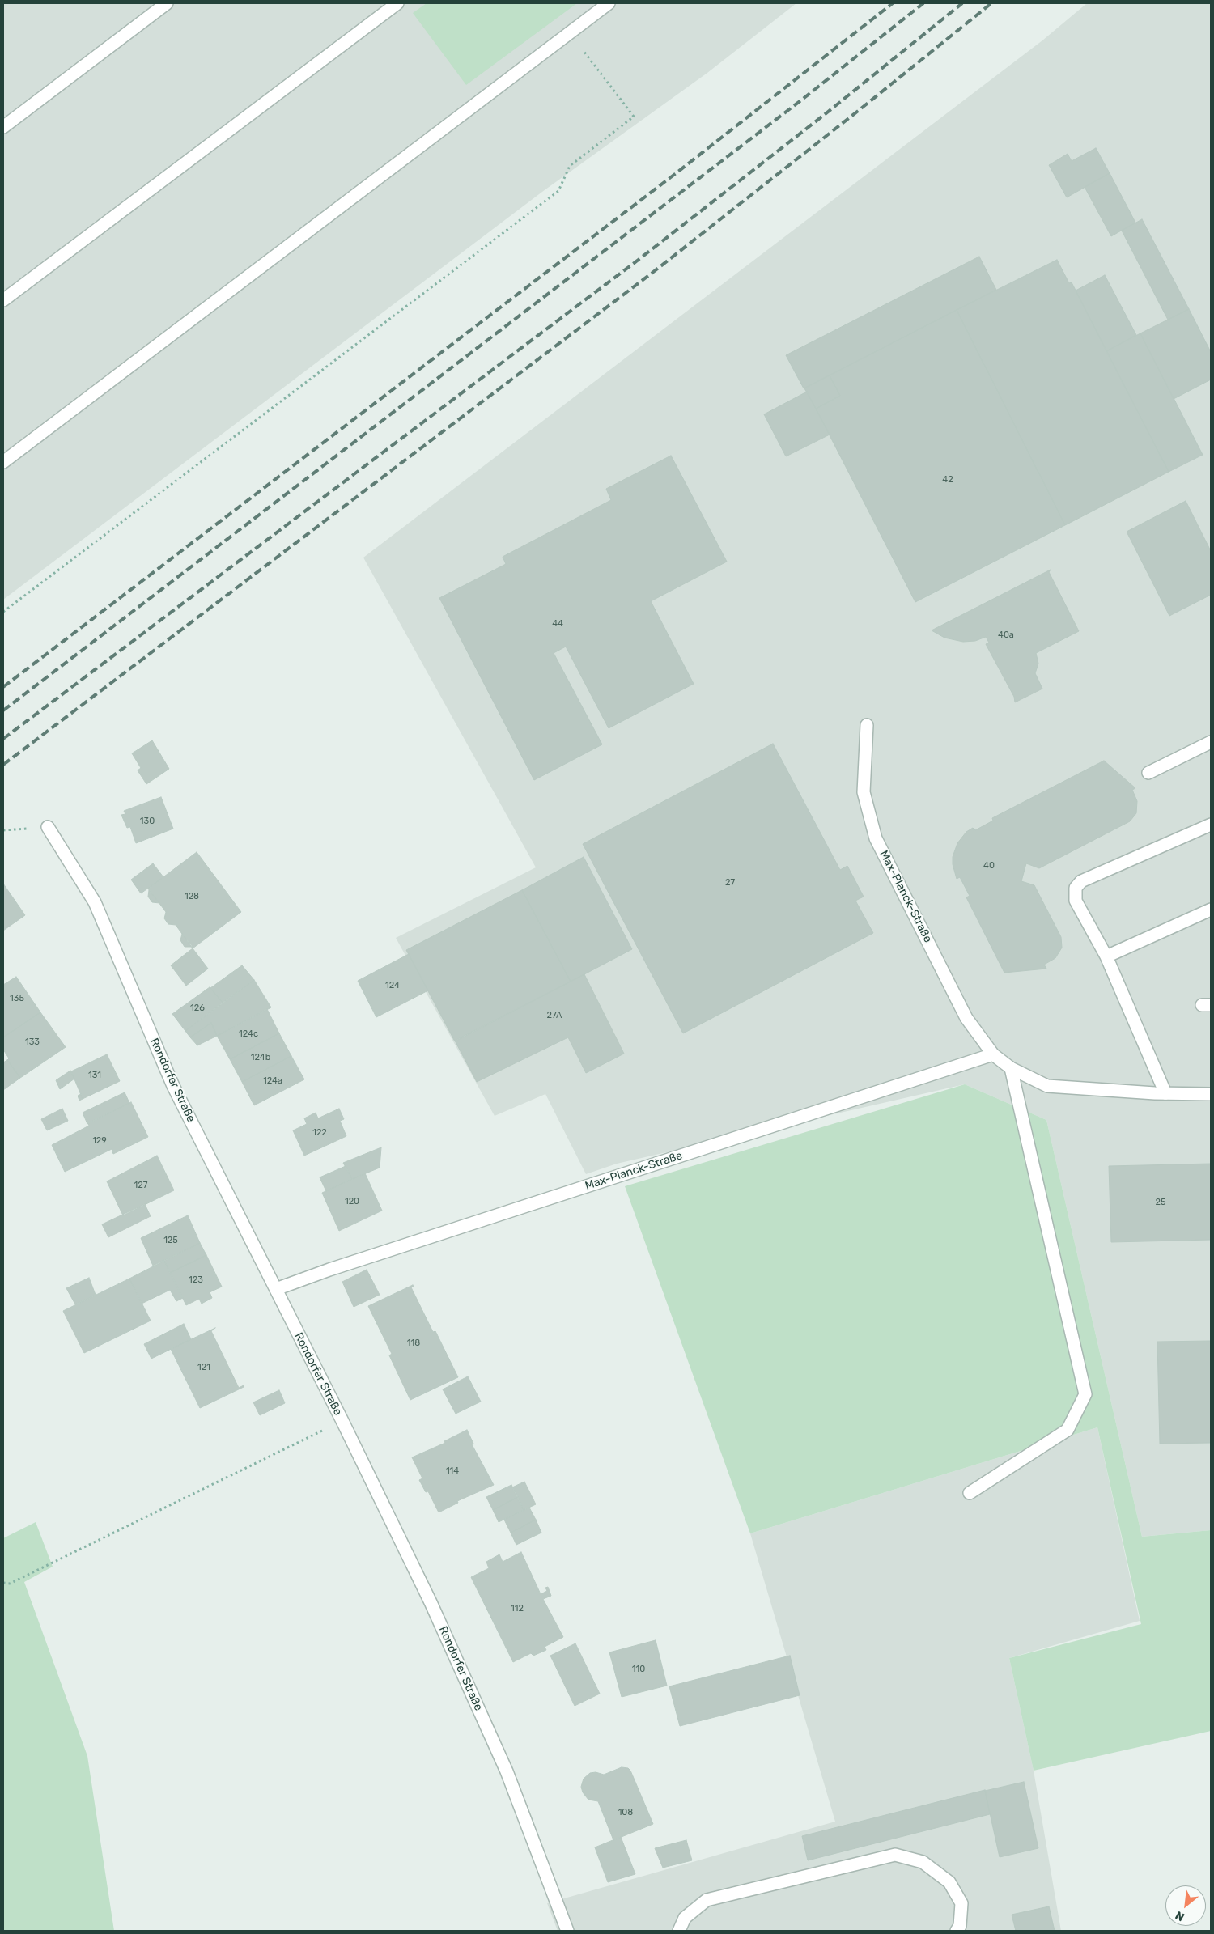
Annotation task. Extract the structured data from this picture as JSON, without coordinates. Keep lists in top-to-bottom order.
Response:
{
  "streets": {
    "street": ["Max-Planck-Straße", "Rondorfer Straße"]
  },
  "crossings": [
    ["Max-Planck-Straße", "Rondorfer Straße"]
  ],
  "house_numbers": [
    "42",
    "44",
    "40a",
    "130",
    "40",
    "27",
    "128",
    "124",
    "135",
    "126",
    "27A",
    "124c",
    "133",
    "124b",
    "131",
    "124a",
    "122",
    "129",
    "127",
    "120",
    "25",
    "125",
    "123",
    "118",
    "121",
    "114",
    "112",
    "110",
    "108"
  ],
  "north": "bottom left"
}
